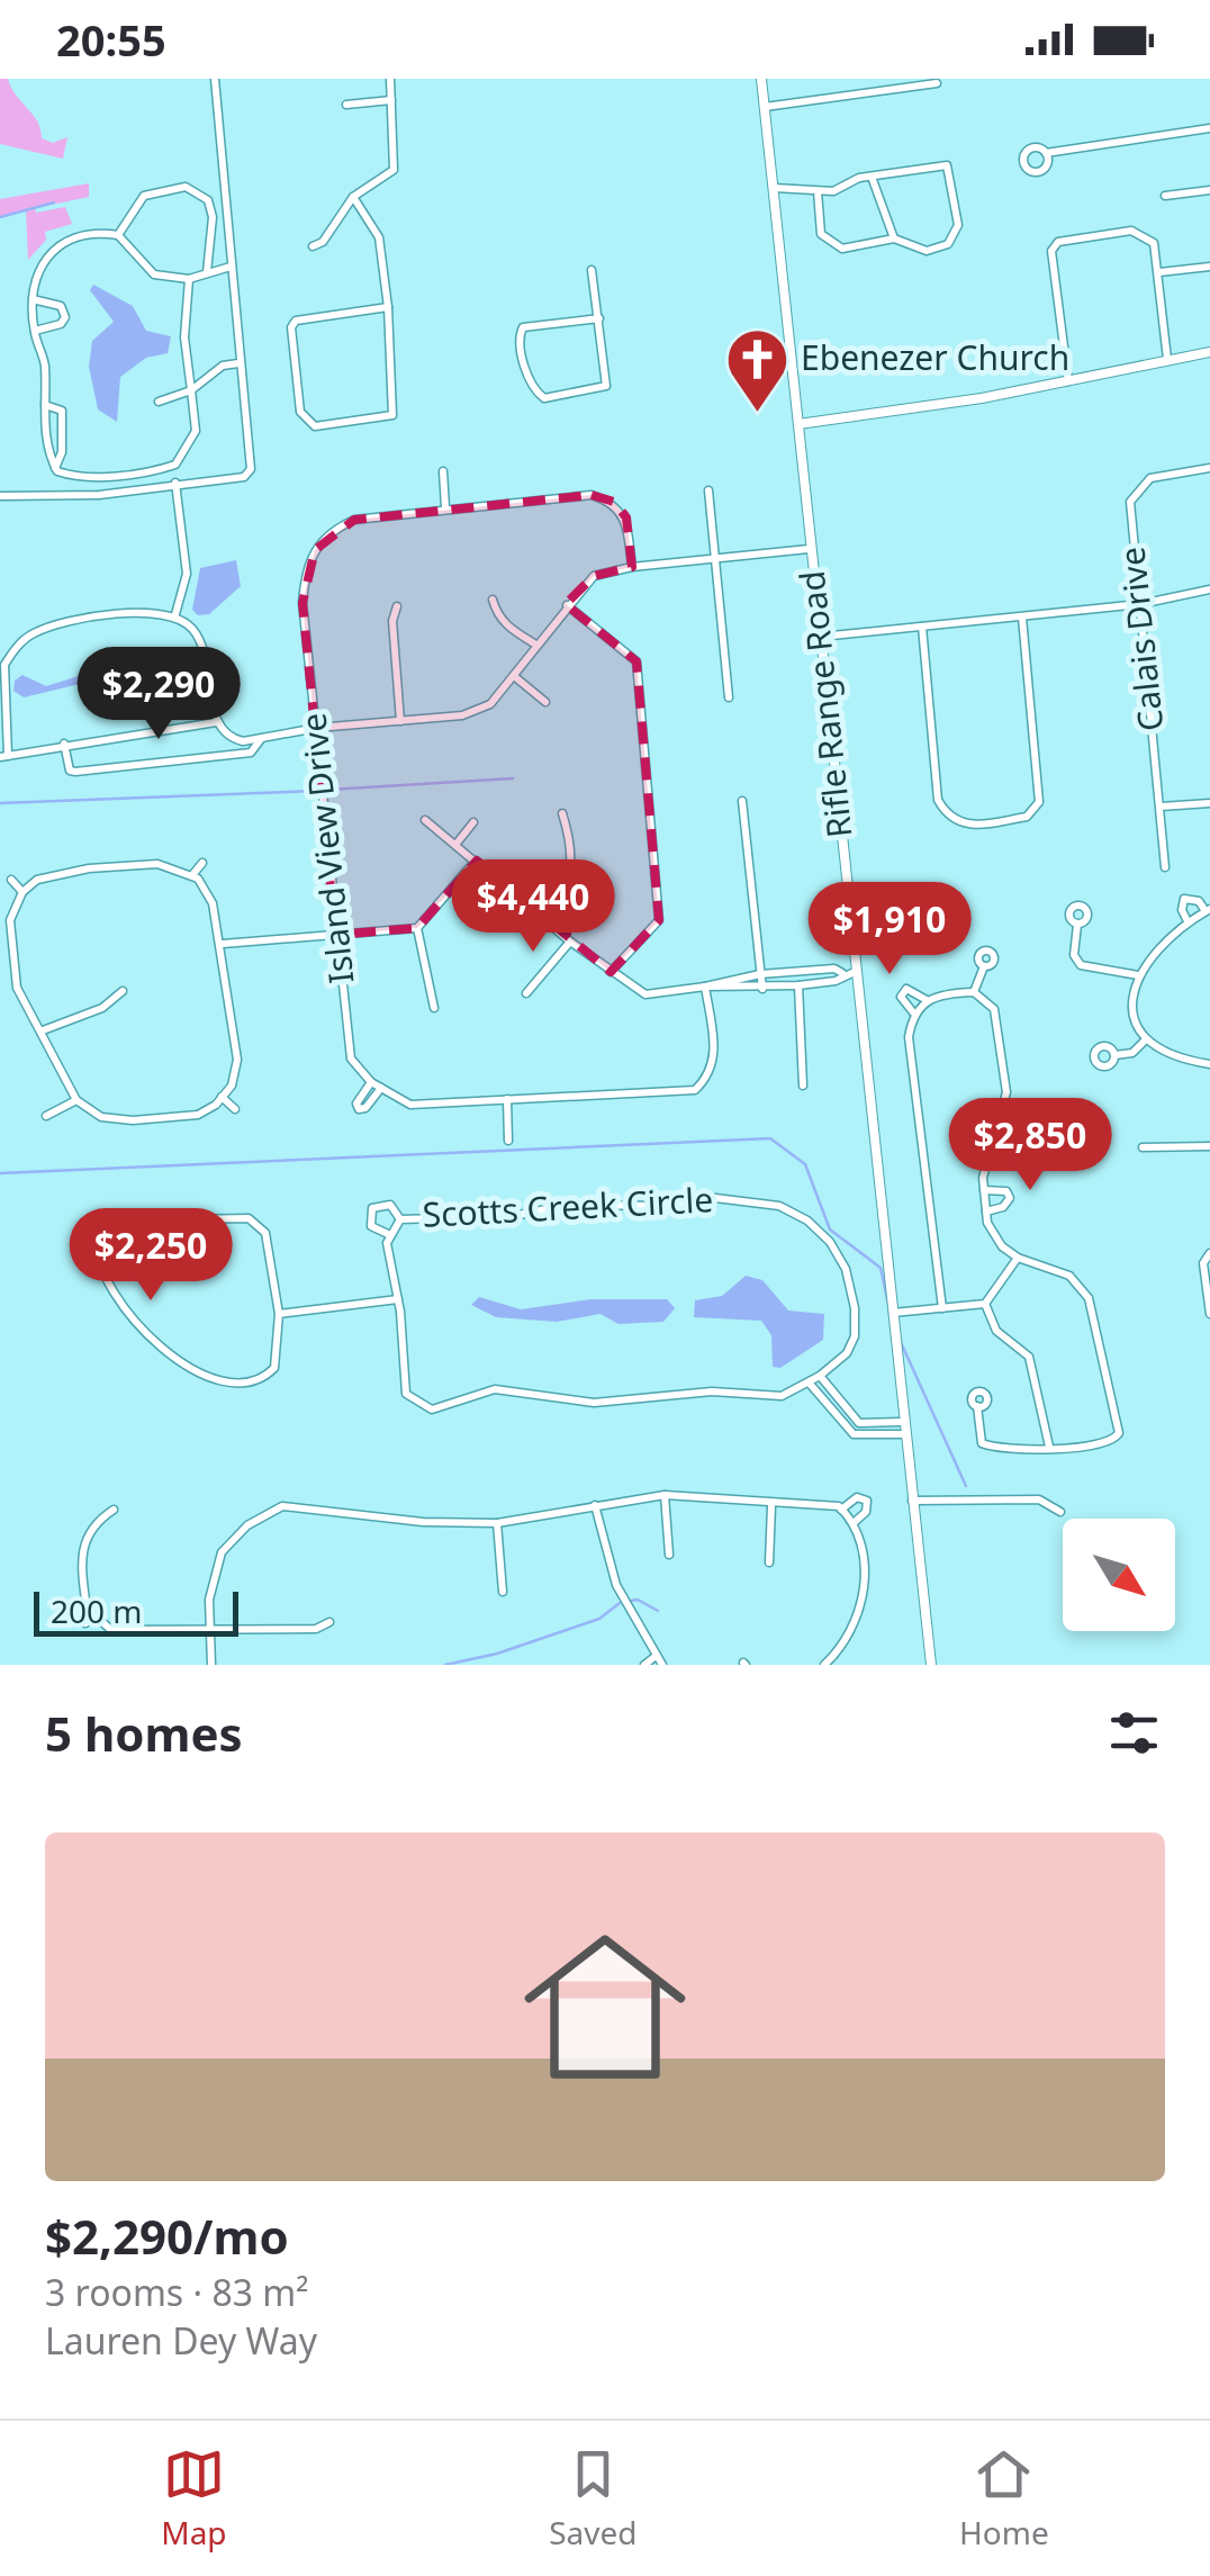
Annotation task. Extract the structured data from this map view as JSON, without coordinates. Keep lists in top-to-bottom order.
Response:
{
  "streets": {
    "main road": ["Rifle Range Road"],
    "street": ["Calais Drive", "Island View Drive", "Scotts Creek Circle"]
  },
  "places": {
    "church": ["Ebenezer Church"]
  },
  "scale_bar": "200 m",
  "north": "bottom right",
  "page": {
    "status": "20:55",
    "price": [
      "$2,290",
      "$4,440",
      "$1,910",
      "$2,850",
      "$2,250"
    ],
    "scale": "200 m",
    "heading": "5 homes",
    "list": [
      {
        "name": "$2,290/mo",
        "note": "3 rooms · 83 m² · Lauren Dey Way"
      }
    ],
    "tabs": ["Map", "Saved", "Home"]
  }
}
